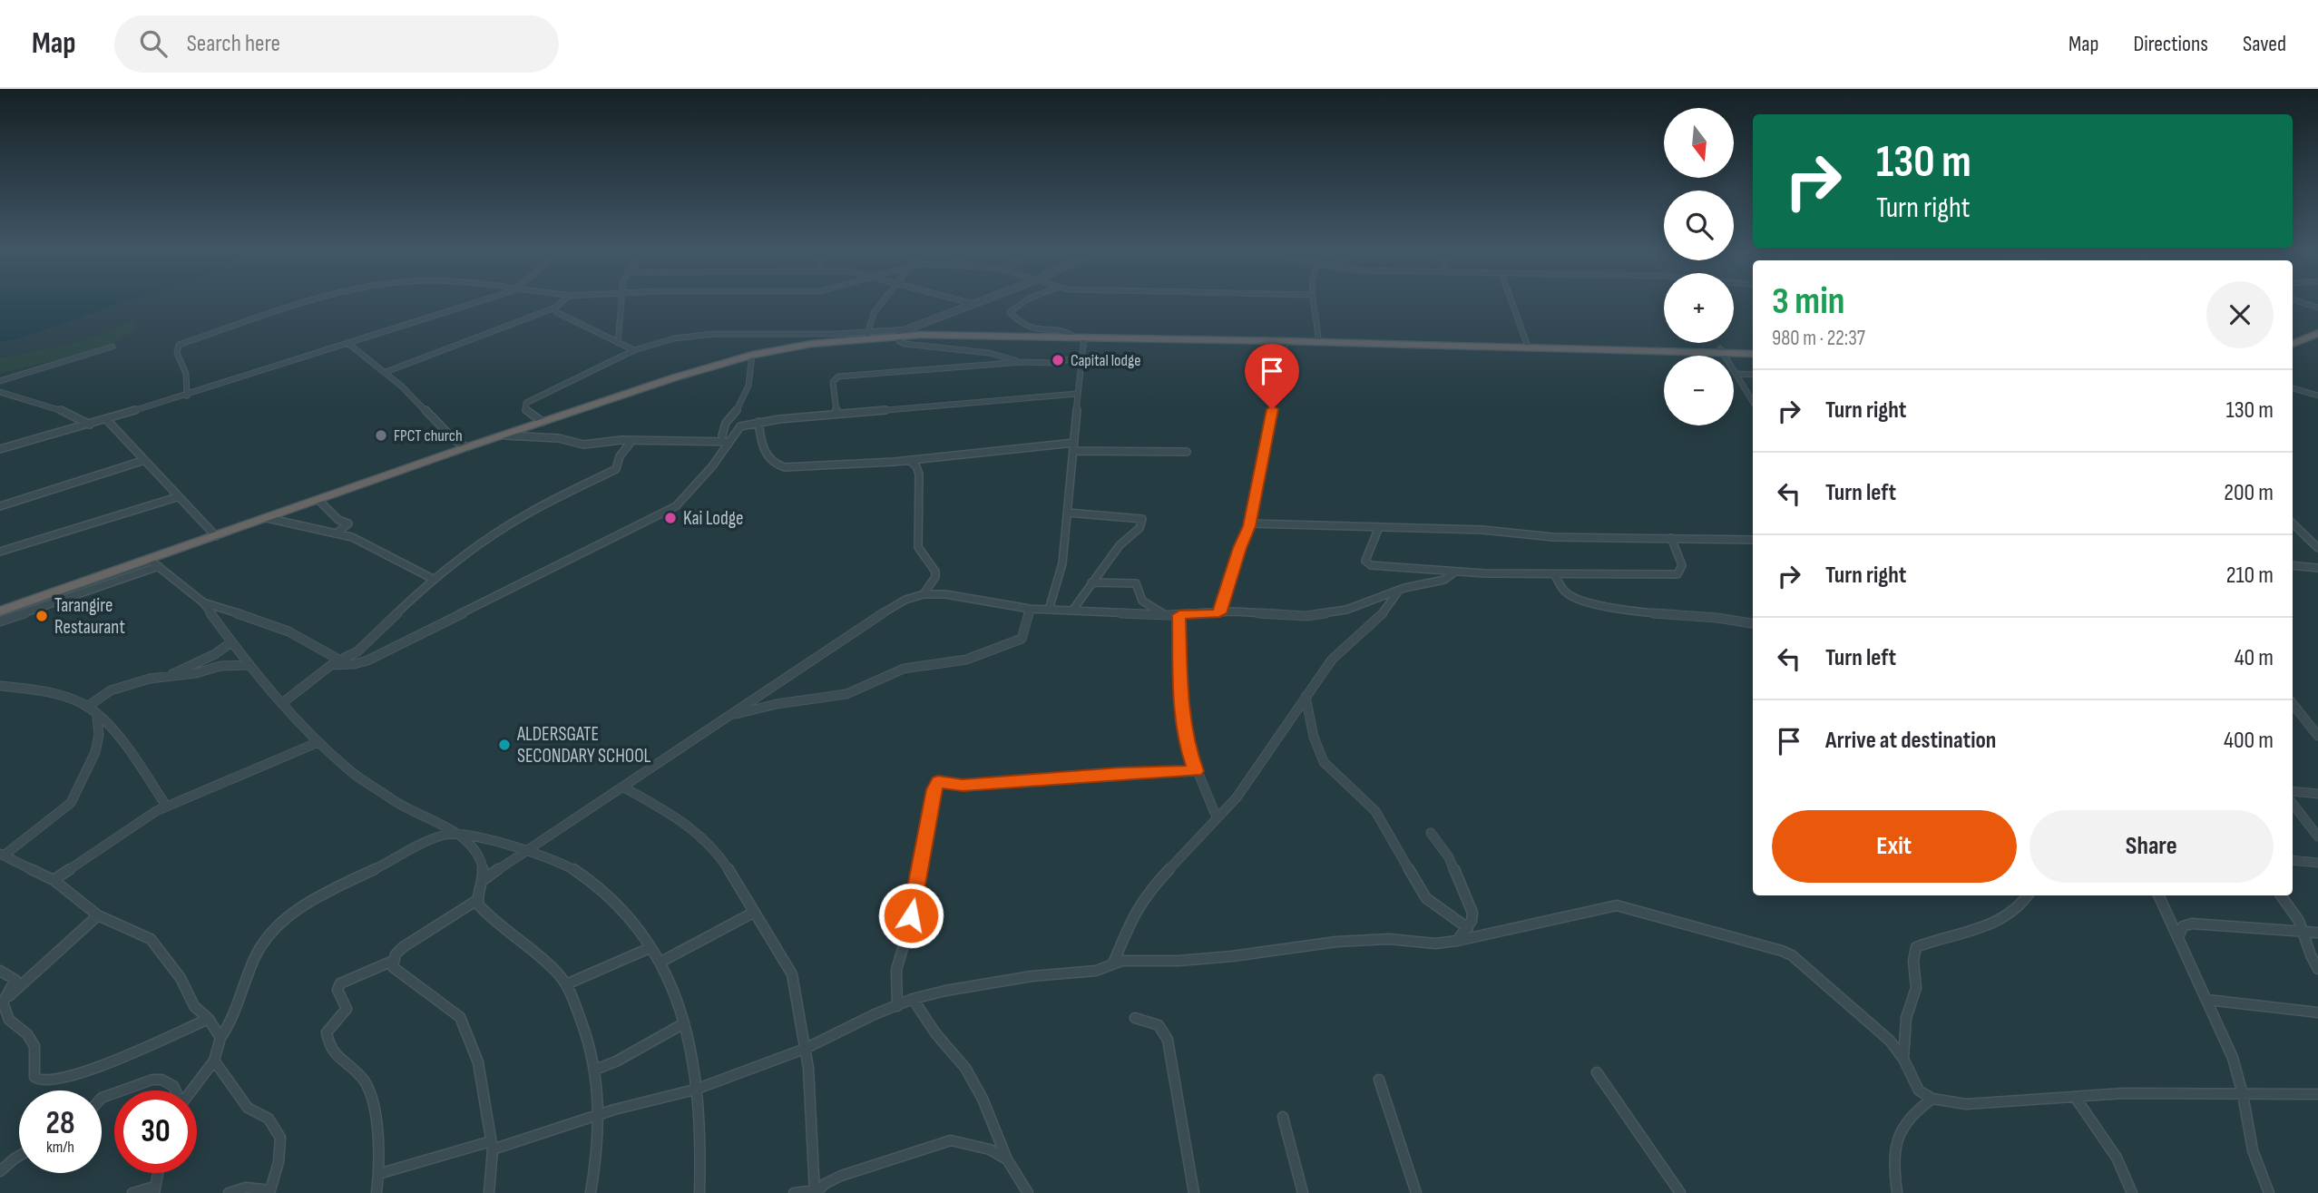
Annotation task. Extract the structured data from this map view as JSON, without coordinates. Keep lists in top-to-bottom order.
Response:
{
  "places": [
    "Capital lodge",
    "FPCT church",
    "Kai Lodge",
    "Tarangire Restaurant",
    "ALDERSGATE SECONDARY SCHOOL"
  ],
  "north": "bottom",
  "page": {
    "header": "Map",
    "search": "Search here",
    "nav": ["Map", "Directions", "Saved"],
    "map_buttons": ["+", "−"],
    "turn": ["130 m", "Turn right"],
    "heading": ["3 min", "980 m · 22:37"],
    "list": [
      {
        "name": "Turn right",
        "value": "130 m"
      },
      {
        "name": "Turn left",
        "value": "200 m"
      },
      {
        "name": "Turn right",
        "value": "210 m"
      },
      {
        "name": "Turn left",
        "value": "40 m"
      },
      {
        "name": "Arrive at destination",
        "value": "400 m"
      }
    ],
    "buttons": ["Exit", "Share"],
    "speed": "28 km/h",
    "limit": "30"
  }
}
